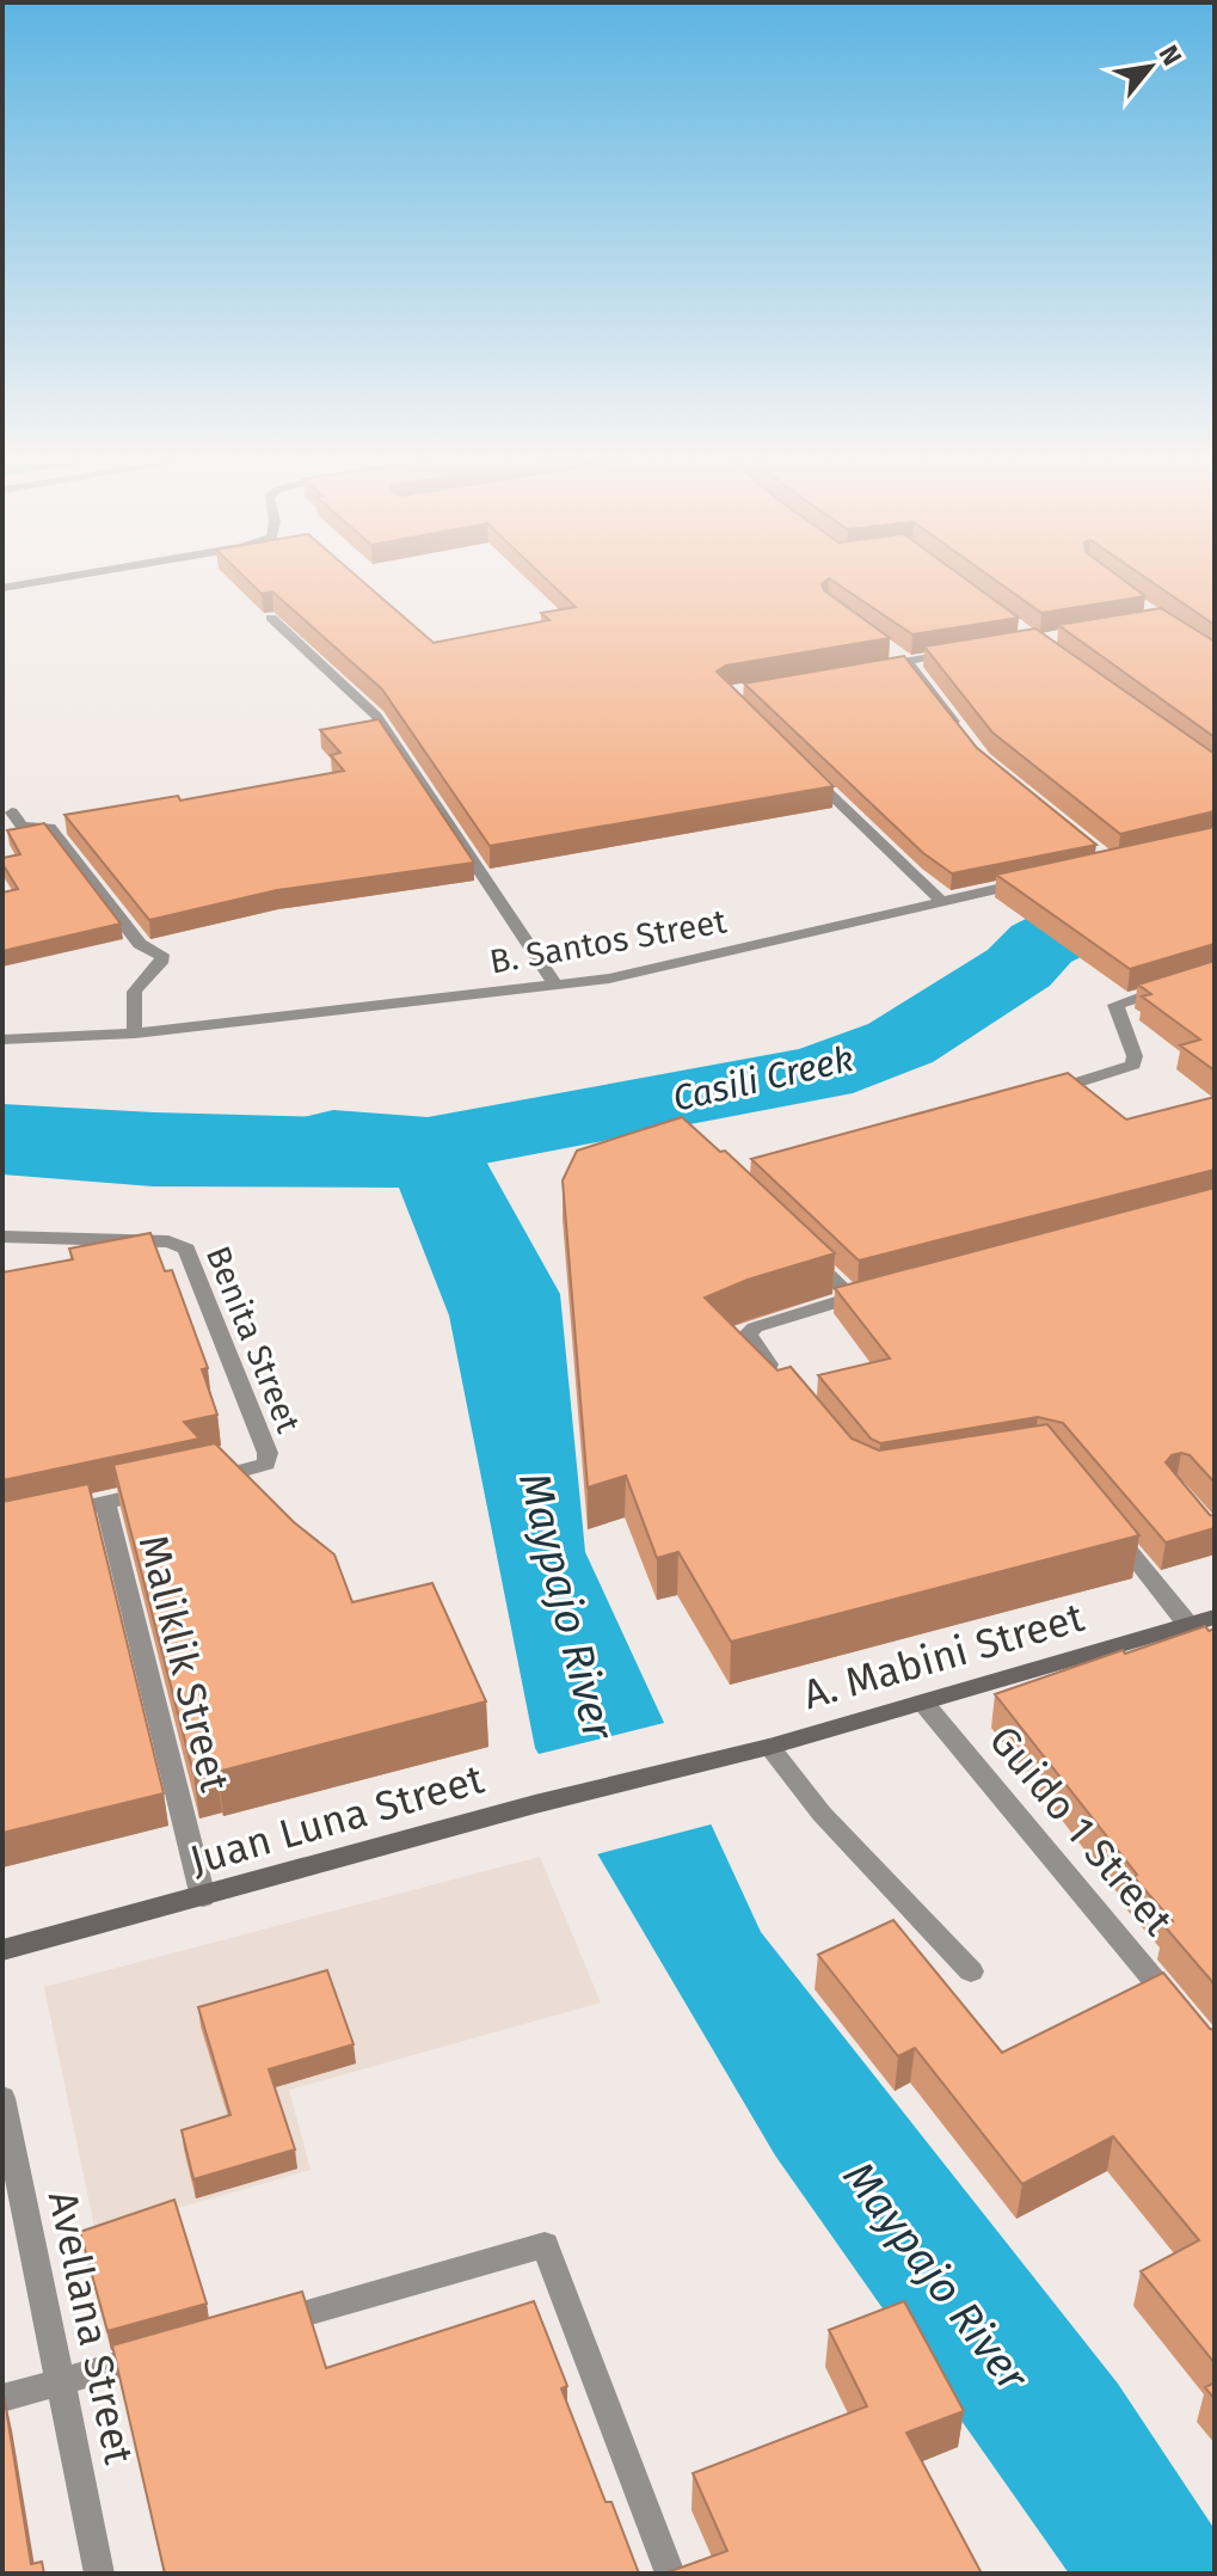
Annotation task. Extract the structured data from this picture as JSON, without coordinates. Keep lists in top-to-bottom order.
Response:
{
  "streets": {
    "main road": ["A. Mabini Street", "Juan Luna Street"],
    "street": [
      "B. Santos Street",
      "Benita Street",
      "Maliklik Street",
      "Guido 1 Street",
      "Avellana Street"
    ]
  },
  "crossings": [
    ["A. Mabini Street", "Juan Luna Street"],
    ["A. Mabini Street", "Guido 1 Street"],
    ["Maliklik Street", "Juan Luna Street"]
  ],
  "water": ["Casili Creek", "Maypajo River"],
  "north": "top right"
}
